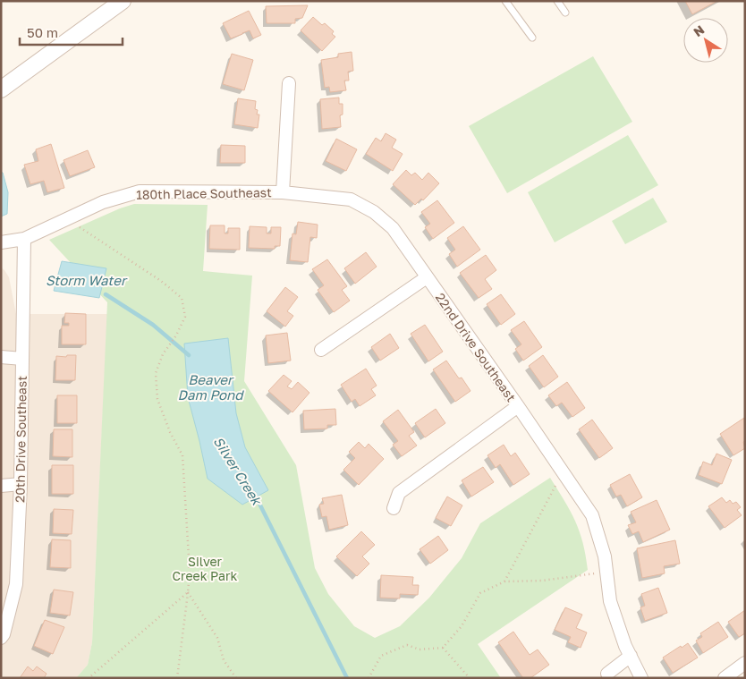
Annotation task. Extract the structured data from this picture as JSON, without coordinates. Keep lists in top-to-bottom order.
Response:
{
  "streets": {
    "street": ["180th Place Southeast", "22nd Drive Southeast", "20th Drive Southeast"]
  },
  "crossings": [
    ["180th Place Southeast", "22nd Drive Southeast"],
    ["180th Place Southeast", "20th Drive Southeast"]
  ],
  "water": ["Storm Water", "Beaver Dam Pond", "Silver Creek"],
  "parks": ["Silver Creek Park"],
  "scale_bar": "50 m",
  "north": "top left"
}
